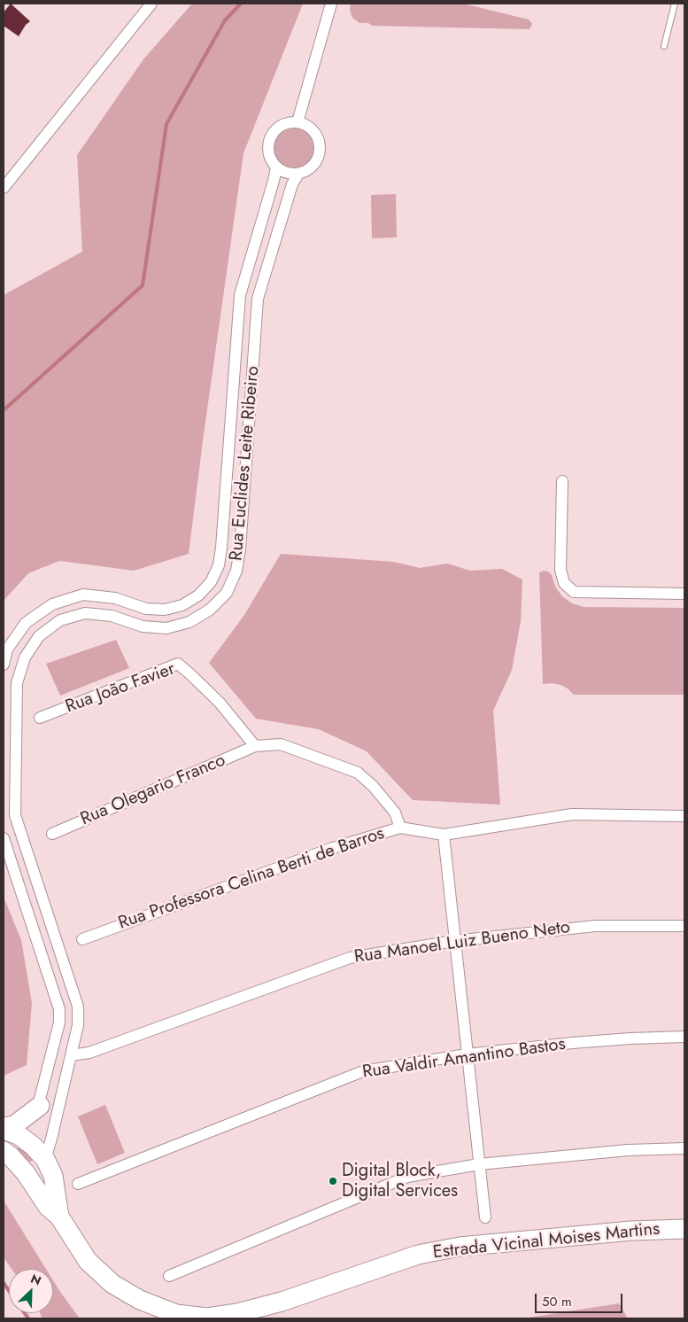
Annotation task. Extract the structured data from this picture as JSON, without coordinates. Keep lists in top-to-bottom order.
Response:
{
  "streets": {
    "main road": ["Estrada Vicinal Moises Martins"],
    "street": [
      "Rua Euclides Leite Ribeiro",
      "Rua João Favier",
      "Rua Olegario Franco",
      "Rua Professora Celina Berti de Barros",
      "Rua Manoel Luiz Bueno Neto",
      "Rua Valdir Amantino Bastos"
    ]
  },
  "crossings": [
    ["Rua Euclides Leite Ribeiro", "Rua Manoel Luiz Bueno Neto"],
    ["Rua Euclides Leite Ribeiro", "Estrada Vicinal Moises Martins"],
    ["Rua João Favier", "Rua Olegario Franco"]
  ],
  "places": ["Digital Block, Digital Services"],
  "scale_bar": "50 m",
  "north": "top right"
}
